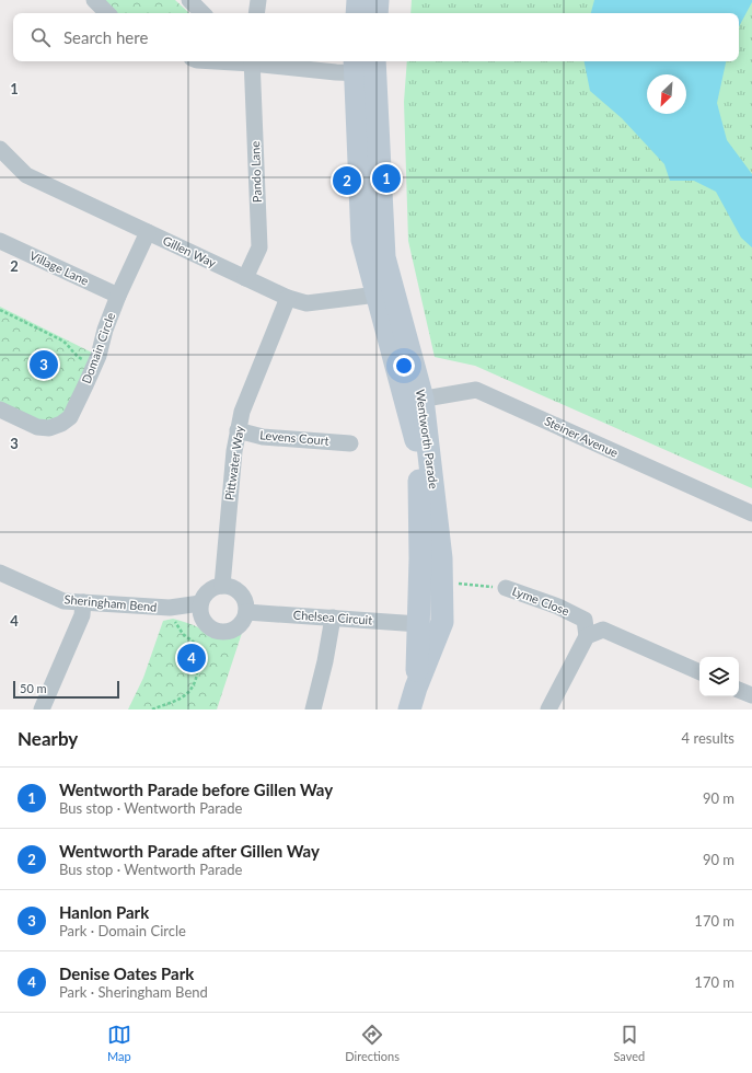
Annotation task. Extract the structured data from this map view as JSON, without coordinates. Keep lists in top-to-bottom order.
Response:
{
  "streets": {
    "street": [
      "Pando Lane",
      "Gillen Way",
      "Village Lane",
      "Domain Circle",
      "Steiner Avenue",
      "Levens Court",
      "Wentworth Parade",
      "Pittwater Way",
      "Lyme Close",
      "Sheringham Bend",
      "Chelsea Circuit"
    ]
  },
  "crossings": [
    ["Pando Lane", "Gillen Way"],
    ["Gillen Way", "Domain Circle"],
    ["Gillen Way", "Wentworth Parade"],
    ["Gillen Way", "Pittwater Way"],
    ["Village Lane", "Domain Circle"],
    ["Steiner Avenue", "Wentworth Parade"],
    ["Levens Court", "Pittwater Way"],
    ["Wentworth Parade", "Chelsea Circuit"],
    ["Pittwater Way", "Sheringham Bend"],
    ["Pittwater Way", "Chelsea Circuit"],
    ["Sheringham Bend", "Chelsea Circuit"]
  ],
  "scale_bar": "50 m",
  "north": "bottom left",
  "page": {
    "search": "Search here",
    "pins": [
      "1",
      "2",
      "3",
      "4"
    ],
    "scale": "50 m",
    "heading": ["Nearby", "4 results"],
    "list": [
      {
        "mark": "1",
        "name": "Wentworth Parade before Gillen Way",
        "note": "Bus stop · Wentworth Parade",
        "value": "90 m"
      },
      {
        "mark": "2",
        "name": "Wentworth Parade after Gillen Way",
        "note": "Bus stop · Wentworth Parade",
        "value": "90 m"
      },
      {
        "mark": "3",
        "name": "Hanlon Park",
        "note": "Park · Domain Circle",
        "value": "170 m"
      },
      {
        "mark": "4",
        "name": "Denise Oates Park",
        "note": "Park · Sheringham Bend",
        "value": "170 m"
      }
    ],
    "nav": ["Map", "Directions", "Saved"]
  },
  "grid": {
    "rows": [
      "1",
      "2",
      "3",
      "4"
    ]
  }
}
